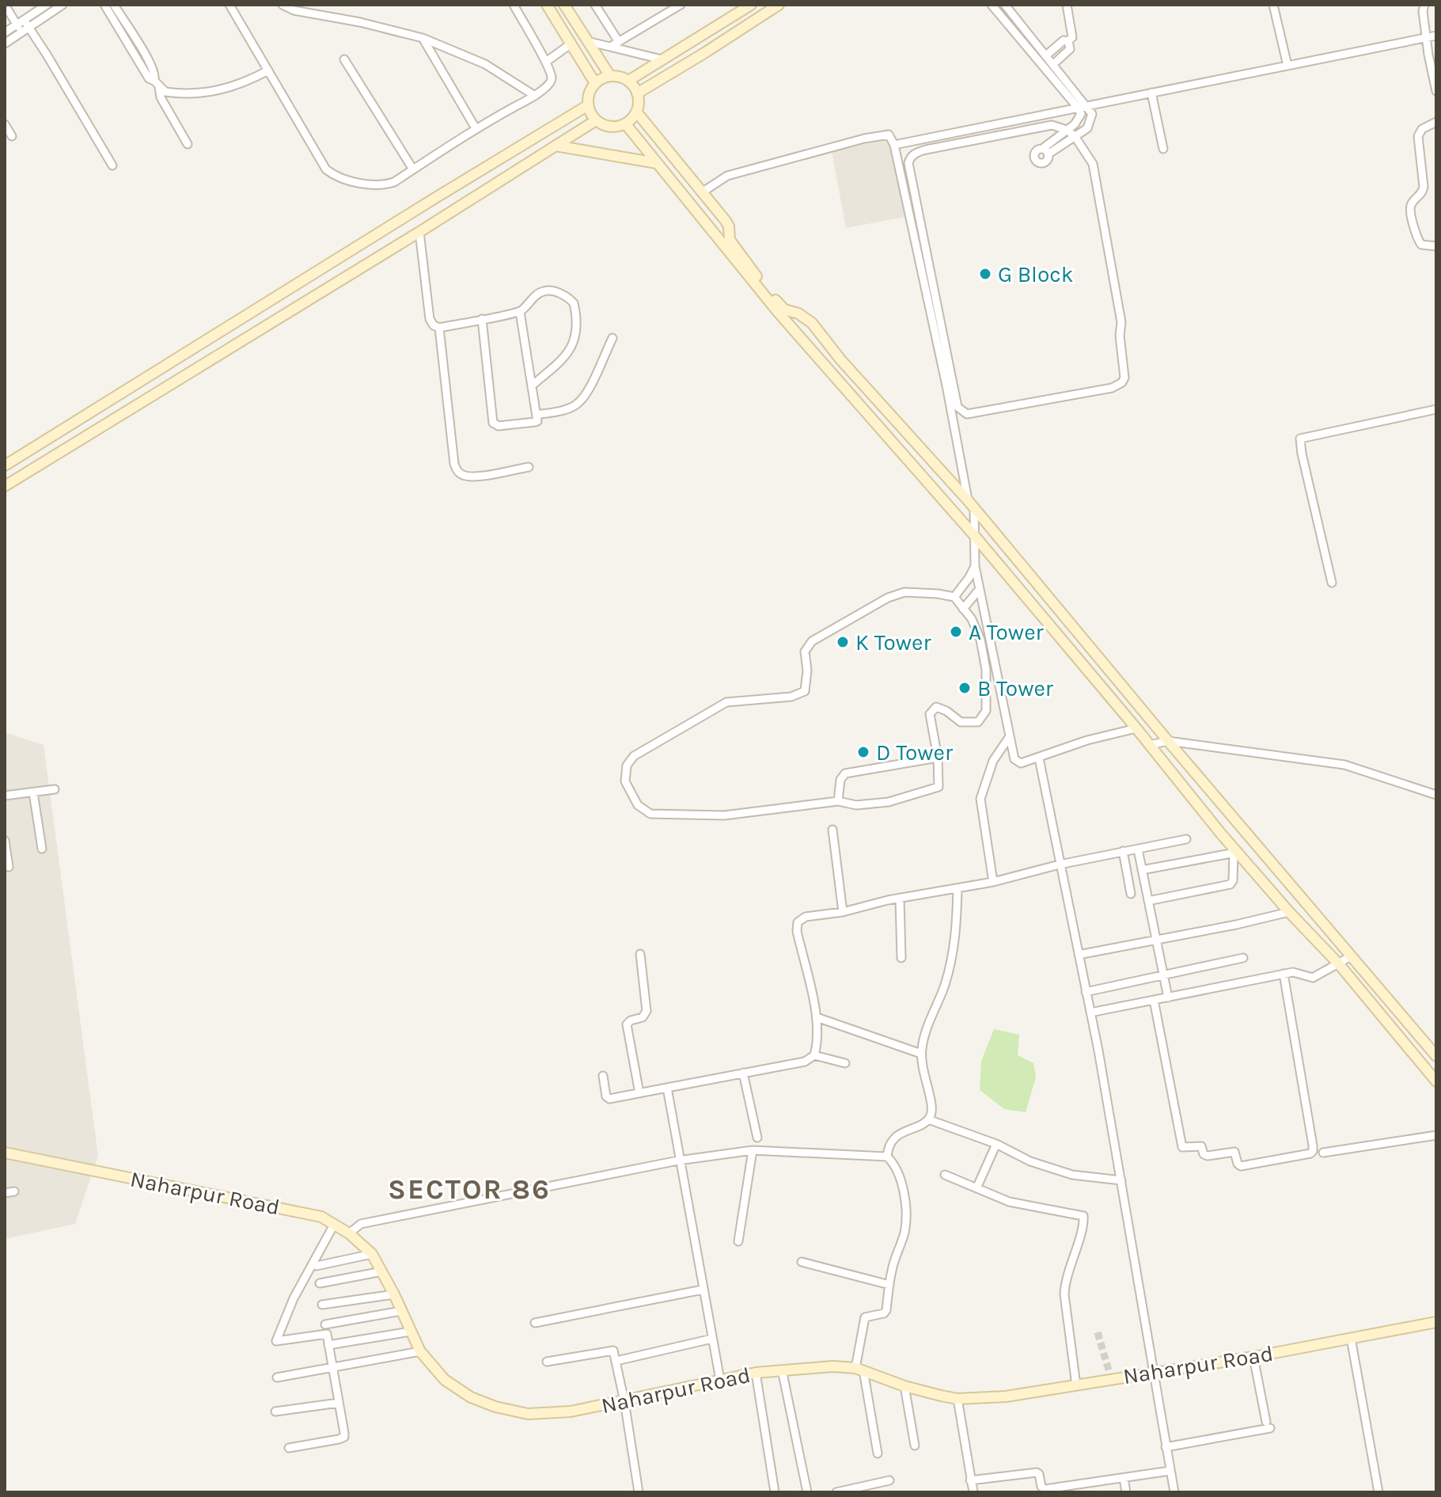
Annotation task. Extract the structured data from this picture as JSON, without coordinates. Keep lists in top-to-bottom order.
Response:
{
  "streets": {
    "street": ["Naharpur Road"]
  },
  "districts": ["SECTOR 86"],
  "places": [
    "G Block",
    "A Tower",
    "K Tower",
    "B Tower",
    "D Tower"
  ]
}
